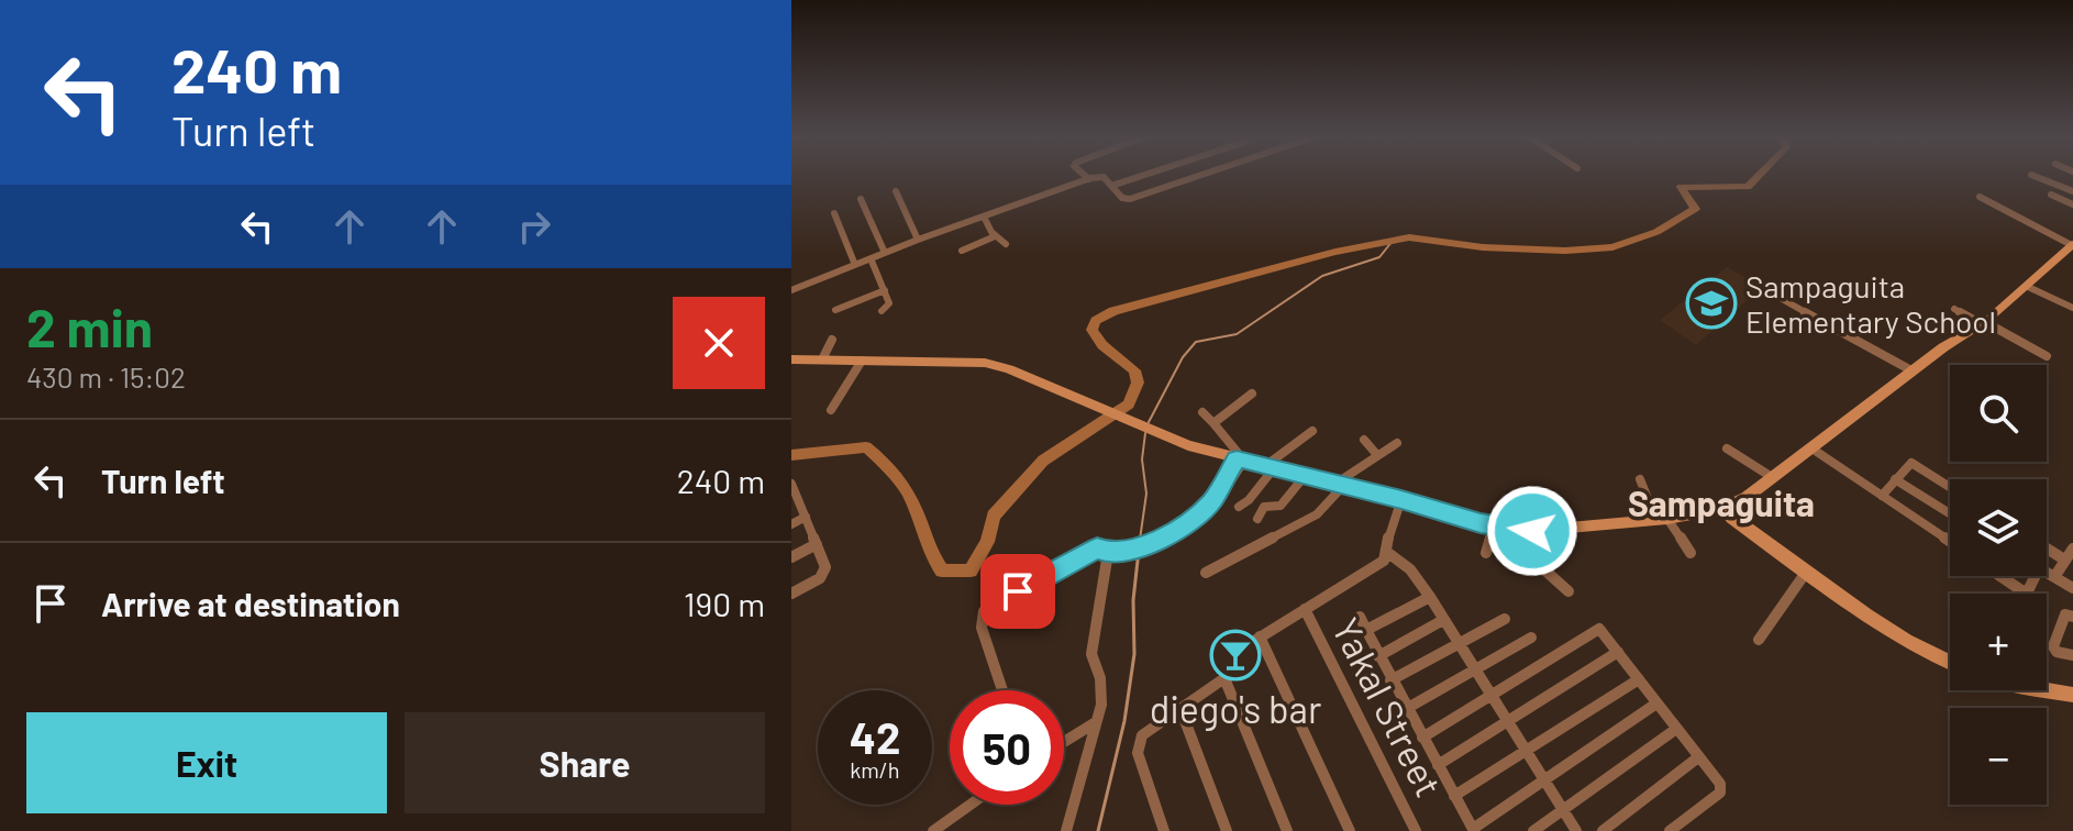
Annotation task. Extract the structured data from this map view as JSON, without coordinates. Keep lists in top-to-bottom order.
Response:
{
  "streets": {
    "street": ["Yakal Street"]
  },
  "districts": ["Sampaguita"],
  "places": {
    "school or university": ["Sampaguita Elementary School"],
    "bar": ["diego's bar"]
  },
  "page": {
    "turn": ["240 m", "Turn left"],
    "heading": ["2 min", "430 m · 15:02"],
    "map_buttons": ["+", "−"],
    "list": [
      {
        "name": "Turn left",
        "value": "240 m"
      },
      {
        "name": "Arrive at destination",
        "value": "190 m"
      }
    ],
    "speed": "42 km/h",
    "limit": "50",
    "buttons": ["Exit", "Share"]
  }
}
